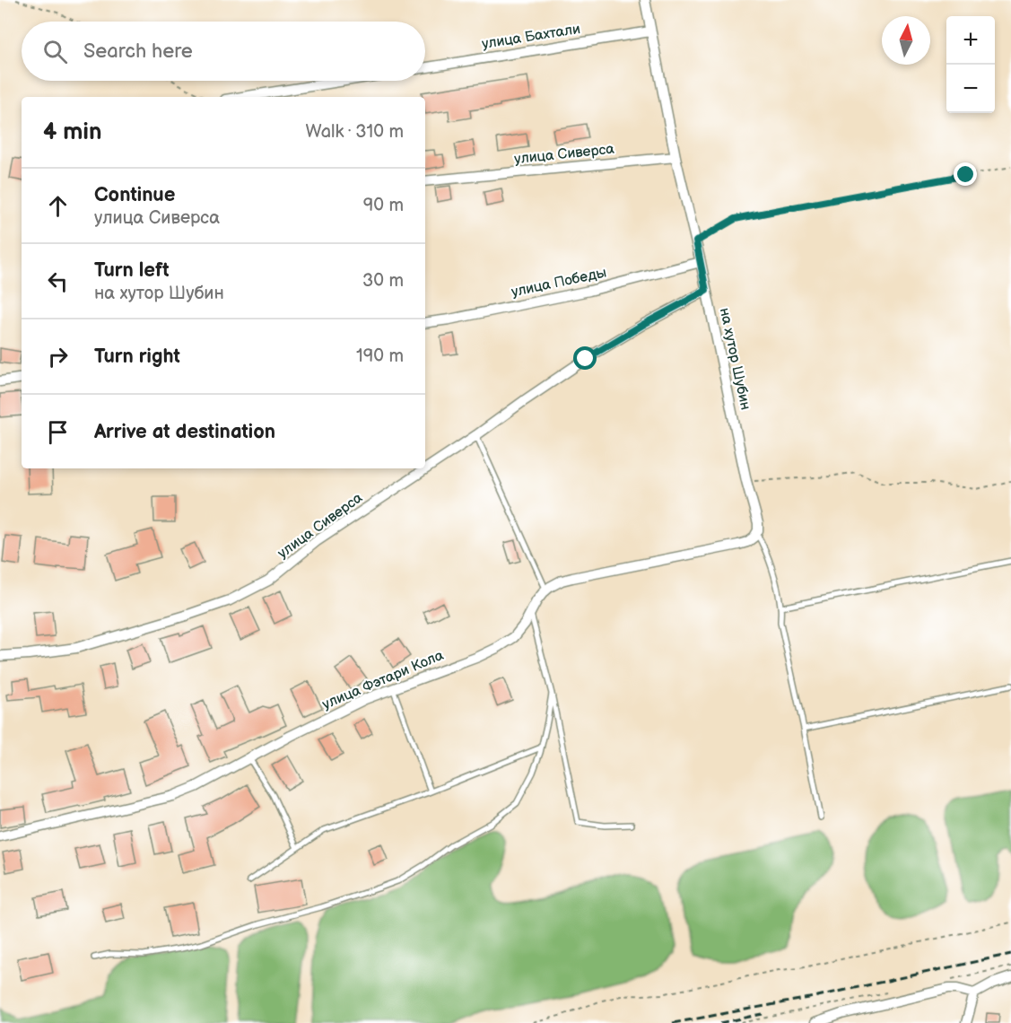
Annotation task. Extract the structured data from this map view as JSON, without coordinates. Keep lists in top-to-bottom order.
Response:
{
  "streets": {
    "street": [
      "улица Бахтали",
      "улица Сиверса",
      "улица Победы",
      "на хутор Шубин",
      "улица Фэтари Кола"
    ]
  },
  "crossings": [
    ["улица Бахтали", "на хутор Шубин"],
    ["улица Сиверса", "на хутор Шубин"],
    ["улица Победы", "на хутор Шубин"],
    ["на хутор Шубин", "улица Фэтари Кола"]
  ],
  "north": "top",
  "page": {
    "map_buttons": ["+", "−"],
    "search": "Search here",
    "heading": ["4 min", "Walk · 310 m"],
    "list": [
      ["Continue", "улица Сиверса", "90 m"],
      ["Turn left", "на хутор Шубин", "30 m"],
      ["Turn right", "190 m"],
      "Arrive at destination"
    ]
  }
}
